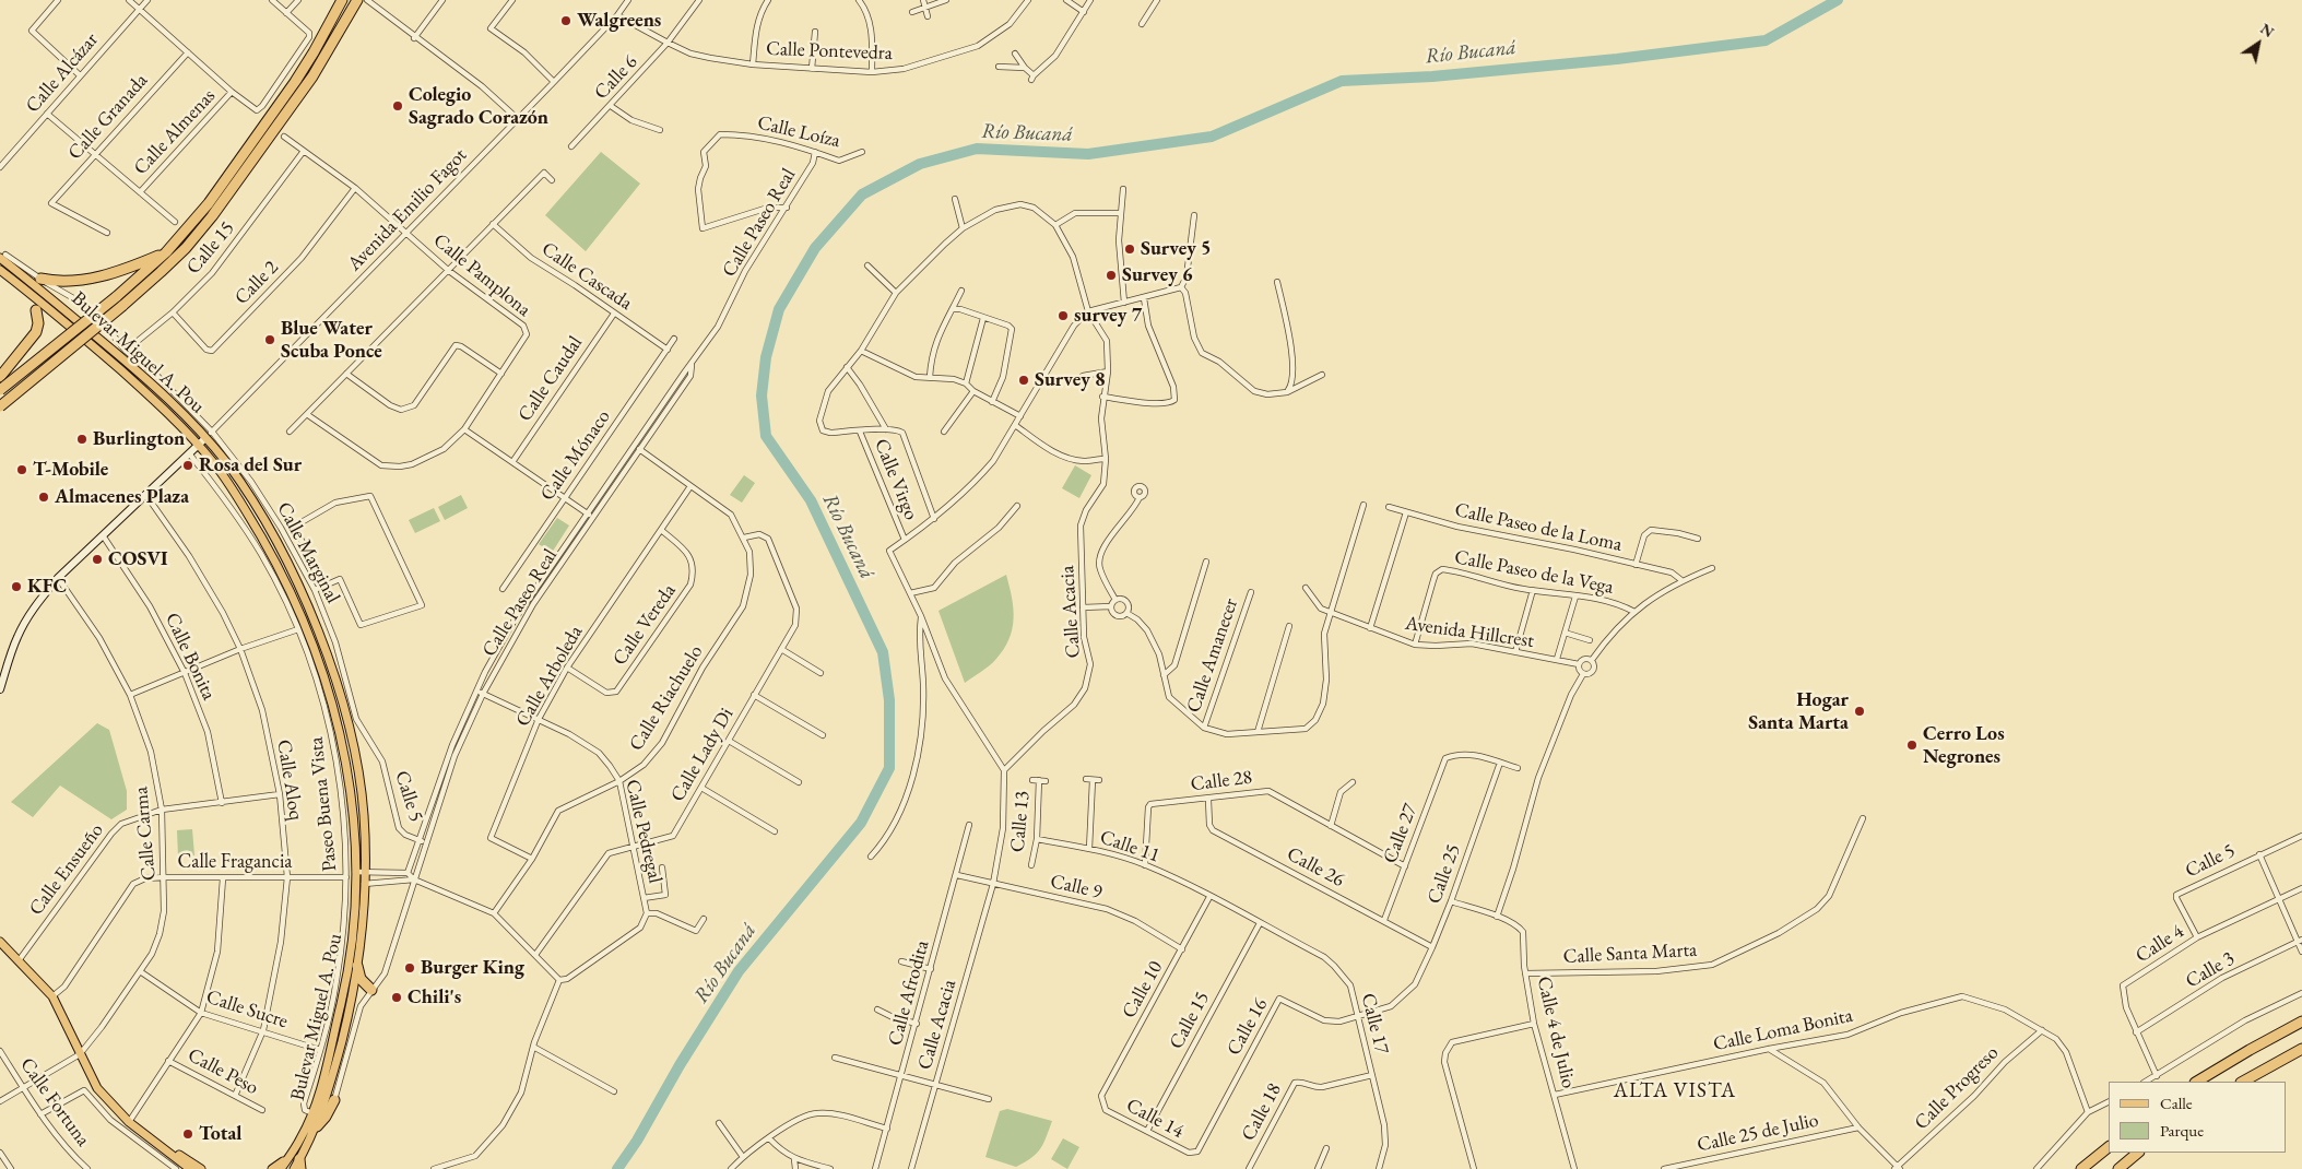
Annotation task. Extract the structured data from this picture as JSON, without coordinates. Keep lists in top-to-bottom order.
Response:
{
  "streets": {
    "main road": ["Bulevar Miguel A. Pou"],
    "street": [
      "Calle Pontevedra",
      "Calle Alcázar",
      "Calle 6",
      "Calle Granada",
      "Calle Almenas",
      "Calle Loíza",
      "Avenida Emilio Fagot",
      "Calle Paseo Real",
      "Calle 15",
      "Calle Pamplona",
      "Calle Cascada",
      "Calle 2",
      "Calle Caudal",
      "Calle Mónaco",
      "Calle Virgo",
      "Calle Paseo de la Loma",
      "Calle Marginal",
      "Calle Paseo de la Vega",
      "Calle Acacia",
      "Calle Vereda",
      "Avenida Hillcrest",
      "Calle Amanecer",
      "Calle Bonita",
      "Calle Arboleda",
      "Calle Riachuelo",
      "Calle Lady Di",
      "Calle Aloq",
      "Calle 28",
      "Calle 5",
      "Paseo Buena Vista",
      "Calle 13",
      "Calle Pedregal",
      "Calle Carma",
      "Calle 27",
      "Calle 11",
      "Calle Fragancia",
      "Calle 26",
      "Calle Ensueño",
      "Calle 25",
      "Calle 9",
      "Calle 4",
      "Calle Santa Marta",
      "Calle 3",
      "Calle 10",
      "Calle Afrodita",
      "Calle Sucre",
      "Calle 17",
      "Calle 16",
      "Calle Loma Bonita",
      "Calle 4 de Julio",
      "Calle Peso",
      "Calle Progreso",
      "Calle Fortuna",
      "Calle 18",
      "Calle 14",
      "Calle 25 de Julio"
    ]
  },
  "crossings": [
    ["Calle Pontevedra", "Calle 6"],
    ["Calle Pontevedra", "Avenida Emilio Fagot"],
    ["Calle Loíza", "Calle Paseo Real"],
    ["Avenida Emilio Fagot", "Calle Pamplona"],
    ["Avenida Emilio Fagot", "Bulevar Miguel A. Pou"],
    ["Avenida Emilio Fagot", "Calle Marginal"],
    ["Calle Paseo Real", "Calle Riachuelo"],
    ["Calle Paseo Real", "Calle 5"],
    ["Calle Paseo Real", "Calle Pedregal"],
    ["Calle 15", "Calle Pamplona"],
    ["Calle 15", "Calle 2"],
    ["Calle 15", "Calle Marginal"],
    ["Calle 15", "Calle 17"],
    ["Calle 15", "Calle 14"],
    ["Calle Pamplona", "Calle 2"],
    ["Calle Cascada", "Calle Caudal"],
    ["Calle Cascada", "Calle Mónaco"],
    ["Bulevar Miguel A. Pou", "Calle Marginal"],
    ["Bulevar Miguel A. Pou", "Paseo Buena Vista"],
    ["Calle Virgo", "Calle Acacia"],
    ["Calle Marginal", "Calle 5"],
    ["Calle Paseo de la Vega", "Avenida Hillcrest"],
    ["Calle Acacia", "Calle 9"],
    ["Calle Vereda", "Calle Arboleda"],
    ["Calle Bonita", "Calle Ensueño"],
    ["Calle Arboleda", "Calle Riachuelo"],
    ["Calle Arboleda", "Calle Pedregal"],
    ["Calle Riachuelo", "Calle Lady Di"],
    ["Calle Riachuelo", "Calle Pedregal"],
    ["Calle Lady Di", "Calle Pedregal"],
    ["Calle Aloq", "Calle Fragancia"],
    ["Calle Aloq", "Calle Ensueño"],
    ["Calle Aloq", "Calle Sucre"],
    ["Calle Aloq", "Calle Peso"],
    ["Calle 28", "Calle 27"],
    ["Calle 28", "Calle 11"],
    ["Calle 28", "Calle 26"],
    ["Calle 5", "Calle 4"],
    ["Paseo Buena Vista", "Calle Fragancia"],
    ["Paseo Buena Vista", "Calle Sucre"],
    ["Calle 13", "Calle 11"],
    ["Calle Carma", "Calle Fragancia"],
    ["Calle Carma", "Calle Ensueño"],
    ["Calle Carma", "Calle Sucre"],
    ["Calle 27", "Calle 26"],
    ["Calle 27", "Calle 25"],
    ["Calle 11", "Calle 10"],
    ["Calle 11", "Calle 17"],
    ["Calle 26", "Calle 25"],
    ["Calle 25", "Calle 17"],
    ["Calle 25", "Calle 16"],
    ["Calle 9", "Calle 10"],
    ["Calle 9", "Calle Afrodita"],
    ["Calle 4", "Calle 3"],
    ["Calle Santa Marta", "Calle 4 de Julio"],
    ["Calle 10", "Calle 17"],
    ["Calle 10", "Calle 14"],
    ["Calle 17", "Calle 16"],
    ["Calle 17", "Calle 18"],
    ["Calle 16", "Calle 14"],
    ["Calle Loma Bonita", "Calle 4 de Julio"],
    ["Calle Loma Bonita", "Calle Progreso"]
  ],
  "districts": ["ALTA VISTA"],
  "water": ["Río Bucaná"],
  "places": [
    "Walgreens",
    "Colegio Sagrado Corazón",
    "Survey 5",
    "Survey 6",
    "survey 7",
    "Blue Water Scuba Ponce",
    "Survey 8",
    "Burlington",
    "Rosa del Sur",
    "T-Mobile",
    "Almacenes Plaza",
    "COSVI",
    "KFC",
    "Hogar Santa Marta",
    "Cerro Los Negrones",
    "Burger King",
    "Chili's",
    "Total"
  ],
  "legend": ["Calle", "Parque"],
  "north": "top right"
}
